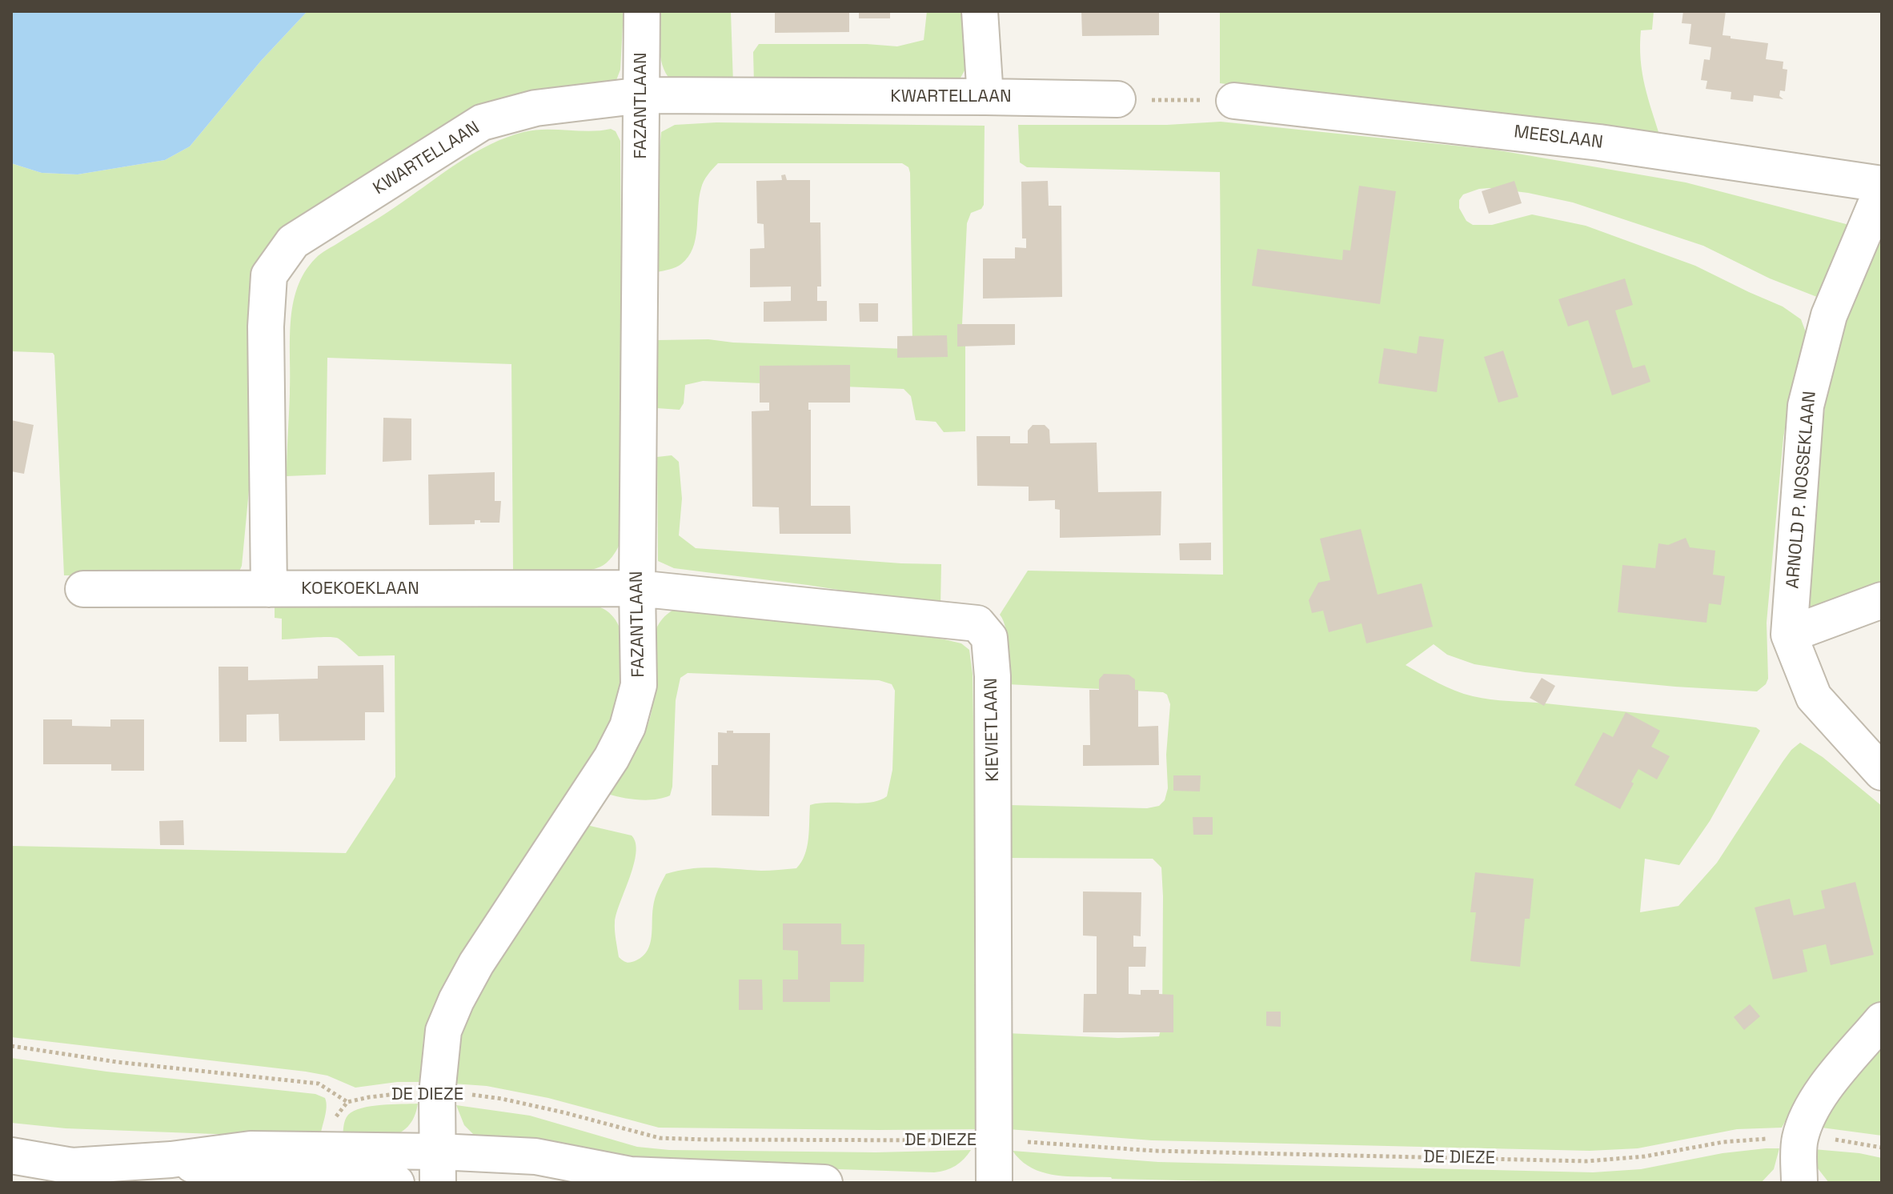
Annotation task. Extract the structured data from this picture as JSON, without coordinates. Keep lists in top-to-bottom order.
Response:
{
  "streets": {
    "street": [
      "KWARTELLAAN",
      "FAZANTLAAN",
      "MEESLAAN",
      "ARNOLD P. NOSSEKLAAN",
      "KOEKOEKLAAN",
      "KIEVIETLAAN"
    ],
    "path": ["DE DIEZE"]
  },
  "crossings": [
    ["KWARTELLAAN", "FAZANTLAAN"],
    ["KWARTELLAAN", "KOEKOEKLAAN"],
    ["FAZANTLAAN", "KOEKOEKLAAN"],
    ["FAZANTLAAN", "KIEVIETLAAN"],
    ["FAZANTLAAN", "DE DIEZE"],
    ["KOEKOEKLAAN", "KIEVIETLAAN"],
    ["KIEVIETLAAN", "DE DIEZE"]
  ]
}
